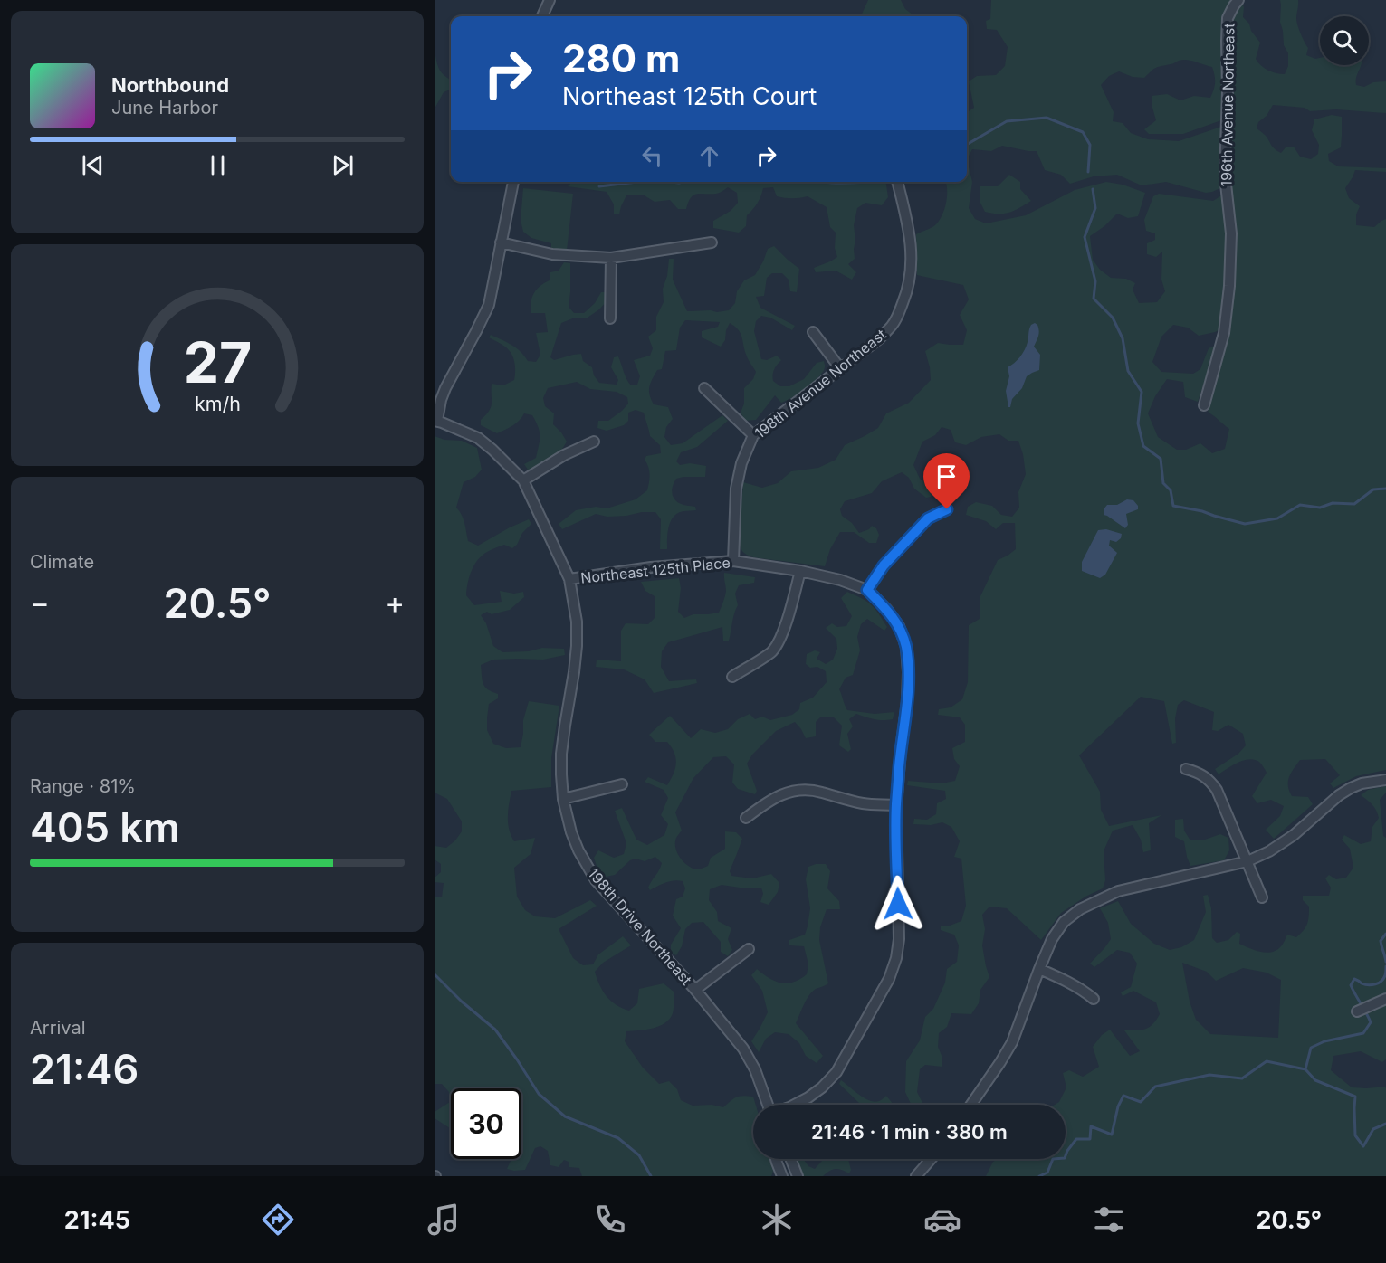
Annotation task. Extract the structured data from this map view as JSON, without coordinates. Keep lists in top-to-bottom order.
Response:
{
  "streets": {
    "street": [
      "196th Avenue Northeast",
      "198th Avenue Northeast",
      "Northeast 125th Place",
      "198th Drive Northeast"
    ]
  },
  "crossings": [
    ["198th Avenue Northeast", "Northeast 125th Place"],
    ["Northeast 125th Place", "198th Drive Northeast"]
  ],
  "page": {
    "turn": ["280 m", "Northeast 125th Court"],
    "song": ["Northbound", "June Harbor"],
    "tile": [
      "Climate",
      ["Range · 81%", "405 km"],
      ["Arrival", "21:46"]
    ],
    "heat": ["−", "20.5°", "+"],
    "limit": "30",
    "trip": "21:46 · 1 min · 380 m",
    "tabs": ["21:45", "20.5°"],
    "gauge": ["27", "km/h"]
  }
}
